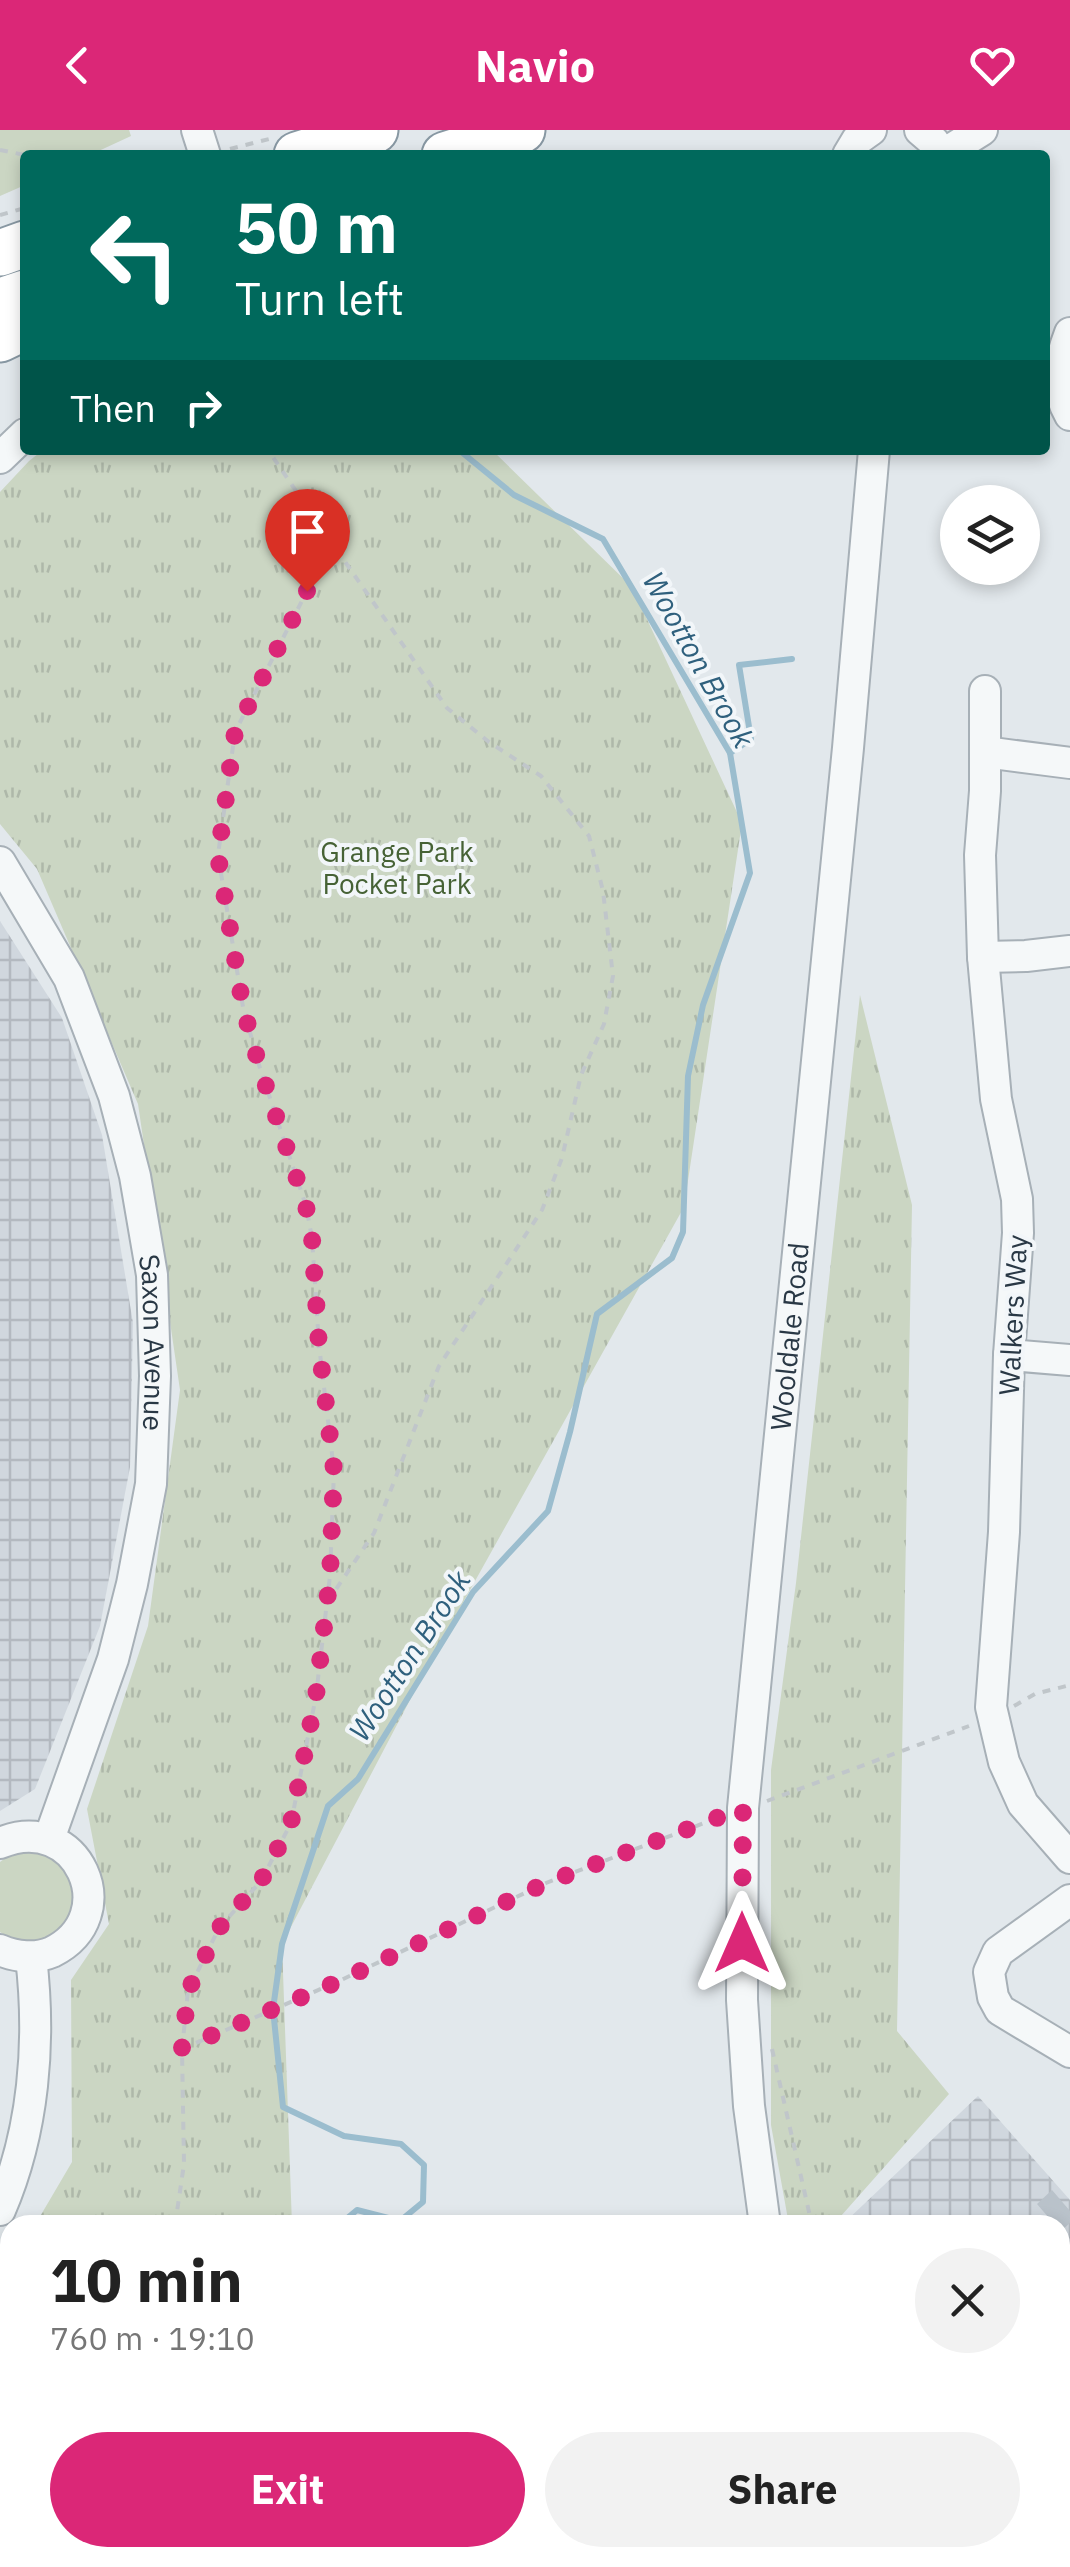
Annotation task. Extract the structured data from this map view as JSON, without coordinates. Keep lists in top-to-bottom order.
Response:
{
  "streets": {
    "street": ["Walkers Way", "Wooldale Road", "Saxon Avenue"]
  },
  "water": ["Wootton Brook"],
  "parks": ["Grange Park Pocket Park"],
  "page": {
    "header": "Navio",
    "turn": ["50 m", "Turn left"],
    "then": "Then",
    "heading": ["10 min", "760 m · 19:10"],
    "buttons": ["Exit", "Share"]
  }
}
